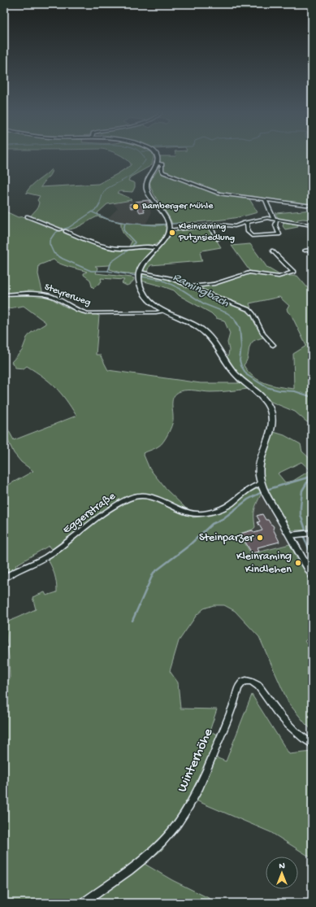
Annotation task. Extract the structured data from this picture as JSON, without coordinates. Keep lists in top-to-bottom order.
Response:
{
  "streets": {
    "street": ["Steyrerweg", "Eggerstraße", "Winterhöhe"]
  },
  "water": ["Ramingbach"],
  "places": [
    "Bamberger Mühle",
    "Kleinraming Putznsiedlung",
    "Steinparzer",
    "Kleinraming Kindlehen"
  ],
  "north": "top"
}
